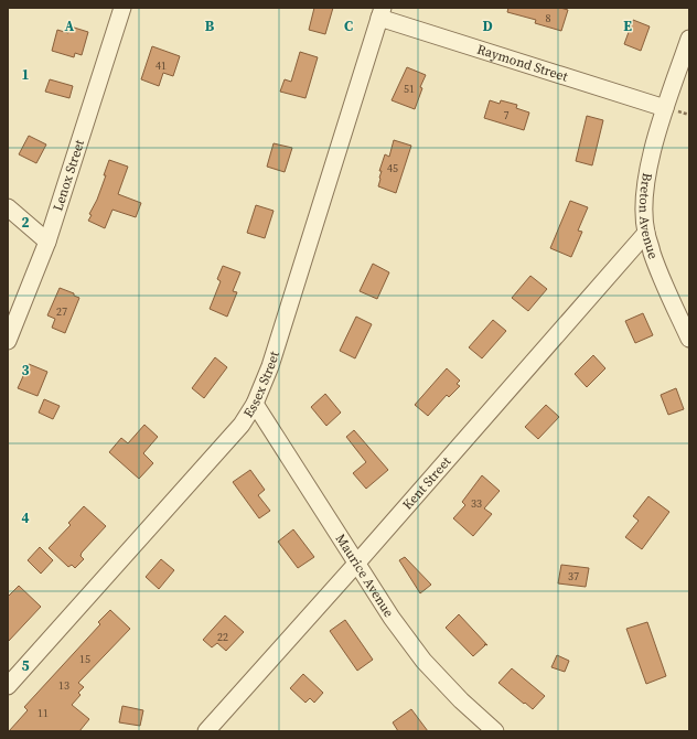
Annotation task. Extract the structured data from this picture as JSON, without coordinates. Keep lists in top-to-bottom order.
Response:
{
  "streets": {
    "street": [
      "Raymond Street",
      "Lenox Street",
      "Breton Avenue",
      "Essex Street",
      "Kent Street",
      "Maurice Avenue"
    ]
  },
  "crossings": [
    ["Raymond Street", "Breton Avenue"],
    ["Raymond Street", "Essex Street"],
    ["Breton Avenue", "Kent Street"],
    ["Essex Street", "Maurice Avenue"],
    ["Kent Street", "Maurice Avenue"]
  ],
  "house_numbers": [
    "8",
    "41",
    "51",
    "7",
    "45",
    "27",
    "33",
    "37",
    "22",
    "15",
    "13",
    "11"
  ],
  "grid": {
    "columns": [
      "A",
      "B",
      "C",
      "D",
      "E"
    ],
    "rows": [
      "1",
      "2",
      "3",
      "4",
      "5"
    ]
  }
}
